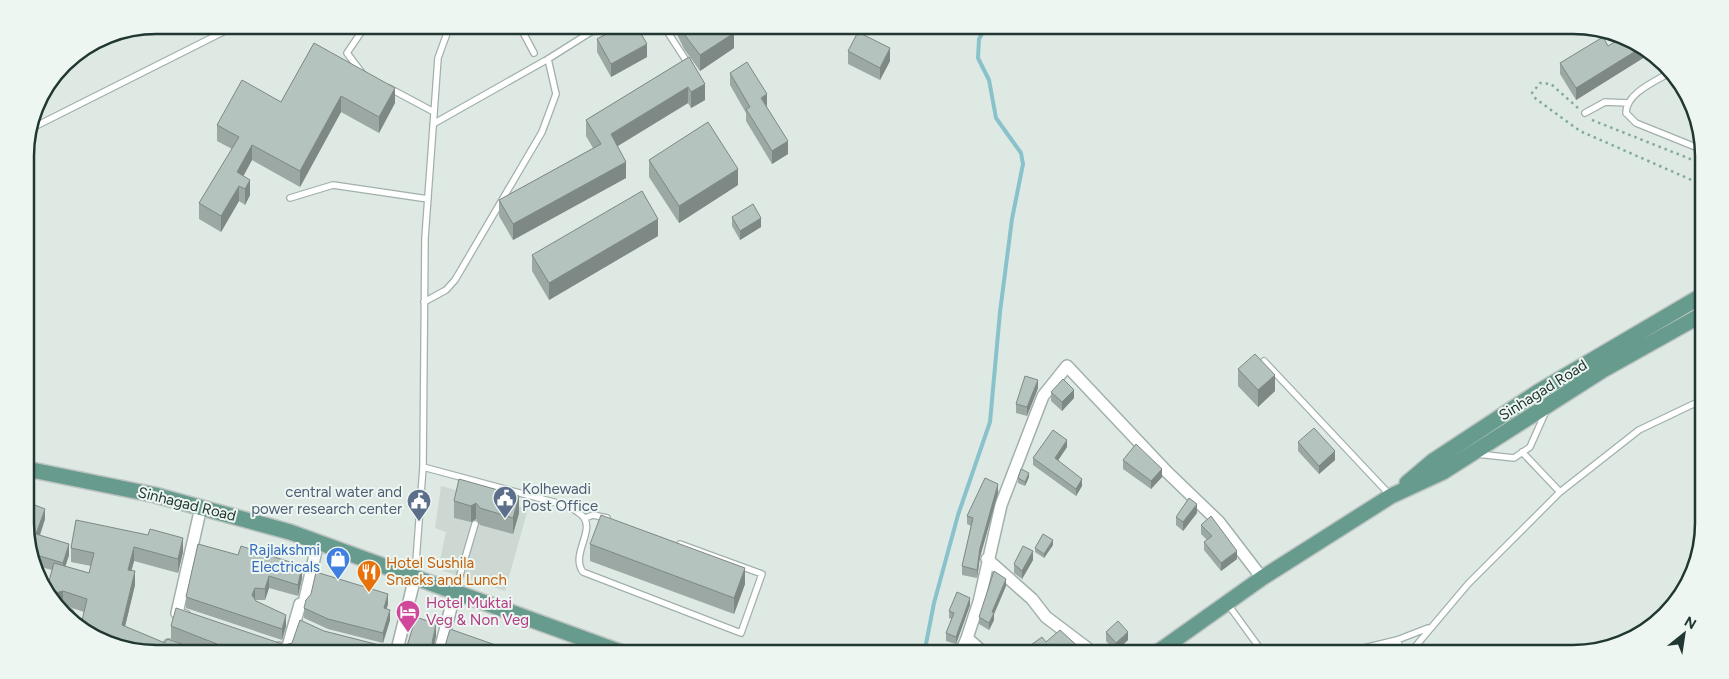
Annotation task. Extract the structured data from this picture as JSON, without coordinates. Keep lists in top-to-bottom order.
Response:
{
  "streets": {
    "main road": ["Sinhagad Road"]
  },
  "places": {
    "public building": ["Kolhewadi Post Office", "central water and power research center"],
    "shop": ["Rajlakshmi Electricals"],
    "restaurant": ["Hotel Sushila Snacks and Lunch"],
    "hotel": ["Hotel Muktai Veg & Non Veg"]
  },
  "north": "top right"
}
